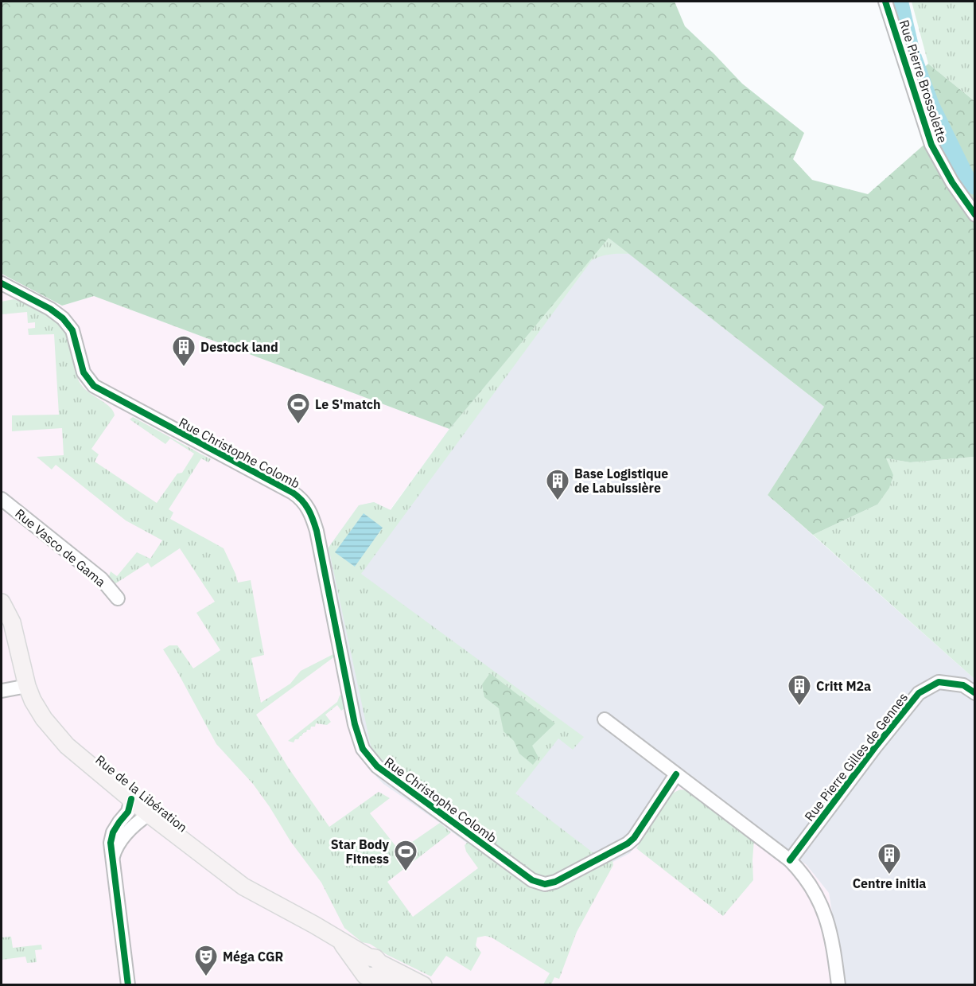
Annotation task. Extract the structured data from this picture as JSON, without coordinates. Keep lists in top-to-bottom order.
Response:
{
  "streets": {
    "main road": ["Rue de la Libération"],
    "street": [
      "Rue Pierre Brossolette",
      "Rue Christophe Colomb",
      "Rue Vasco de Gama",
      "Rue Pierre Gilles de Gennes"
    ]
  },
  "places": {
    "building": [
      "Destock land",
      "Base Logistique de Labuissière",
      "Critt M2a",
      "Centre initia"
    ],
    "sports": ["Le S'match", "Star Body Fitness"],
    "theatre": ["Méga CGR"]
  }
}
